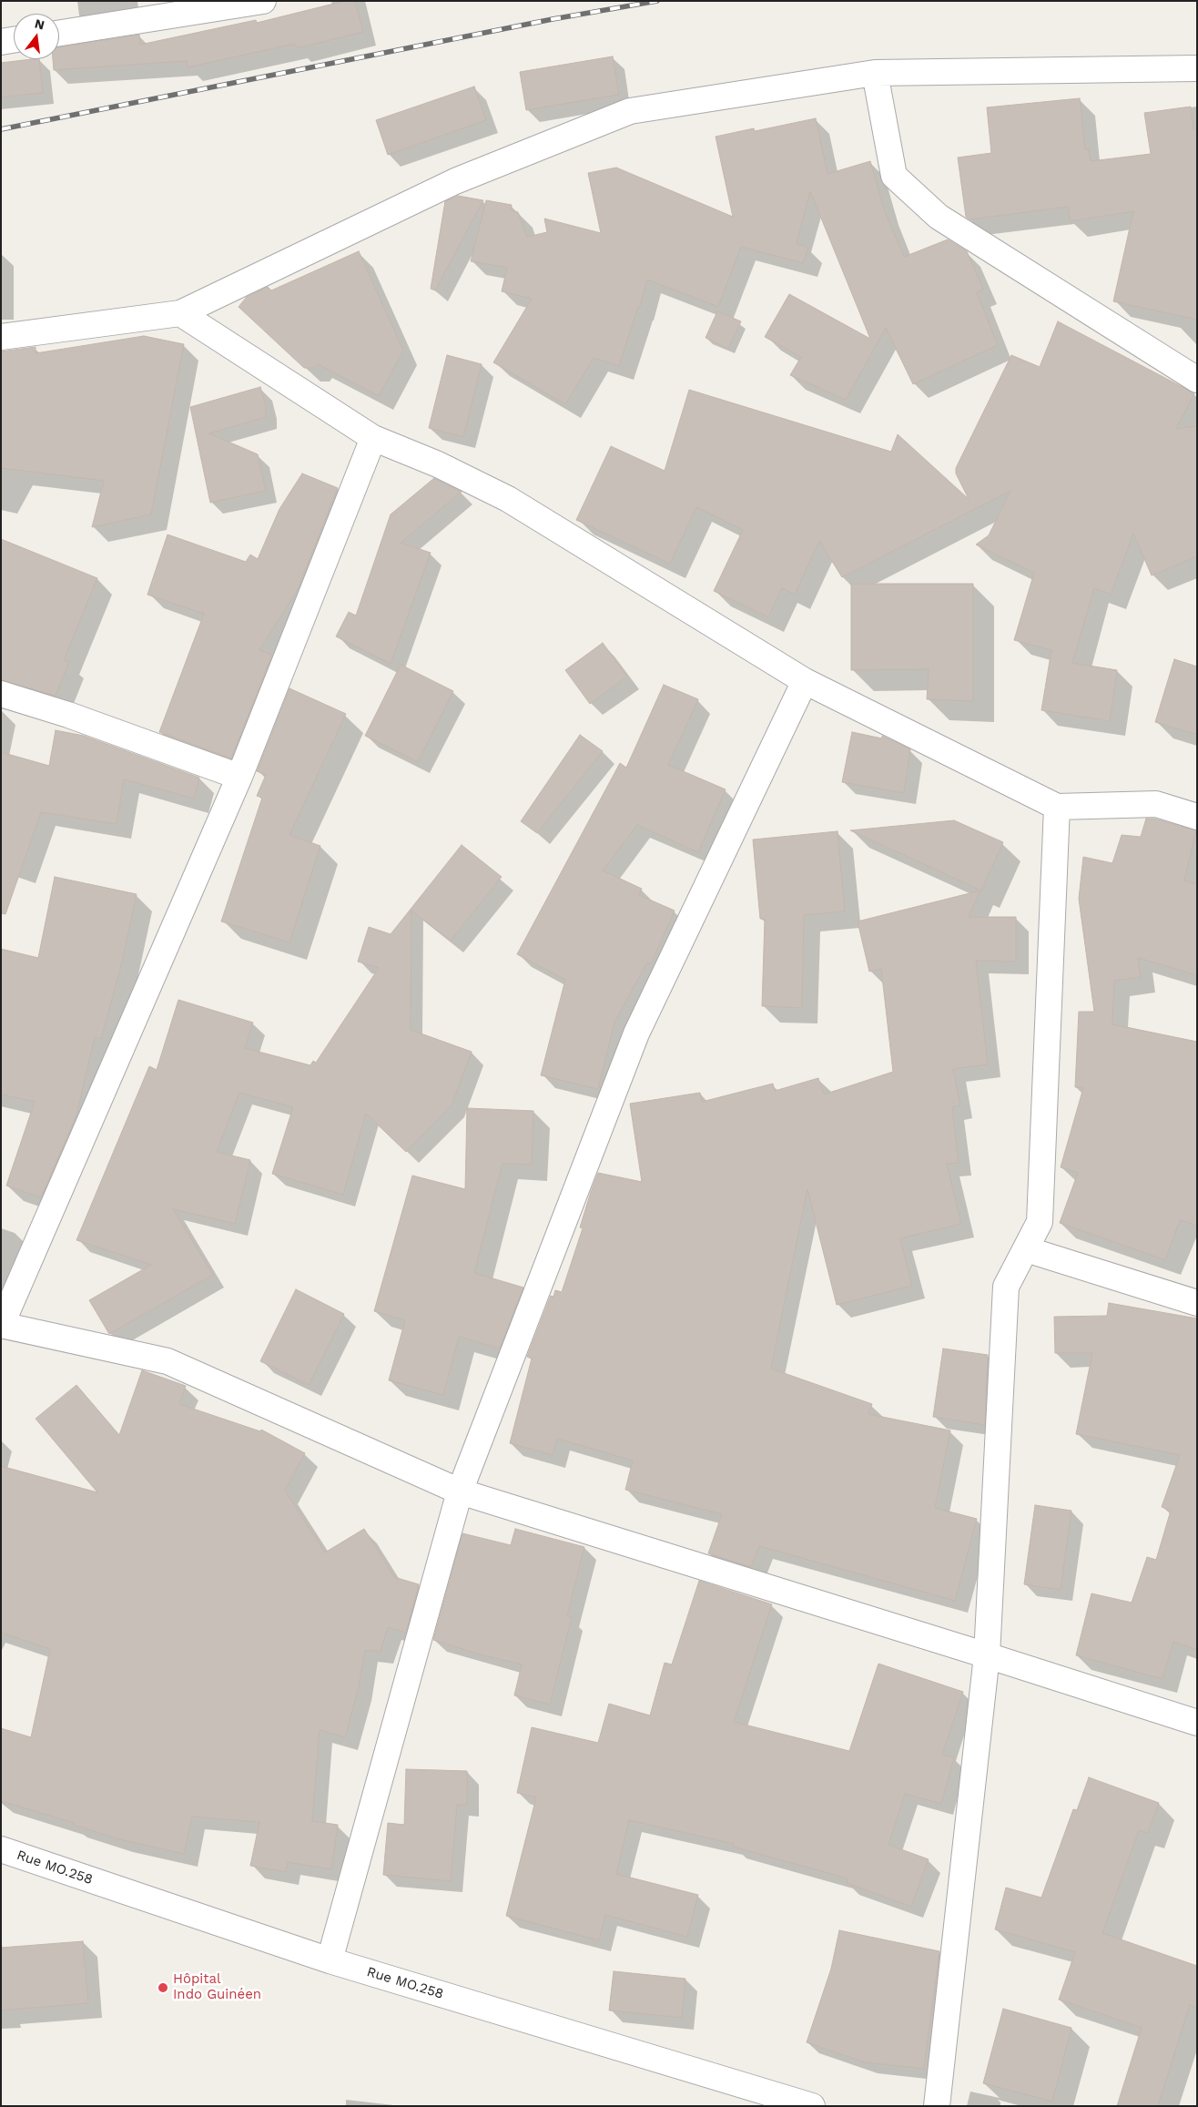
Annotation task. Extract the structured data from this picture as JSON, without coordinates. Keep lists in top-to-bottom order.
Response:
{
  "streets": {
    "street": ["Rue MO.258"]
  },
  "places": ["Hôpital Indo Guinéen"],
  "north": "top"
}
